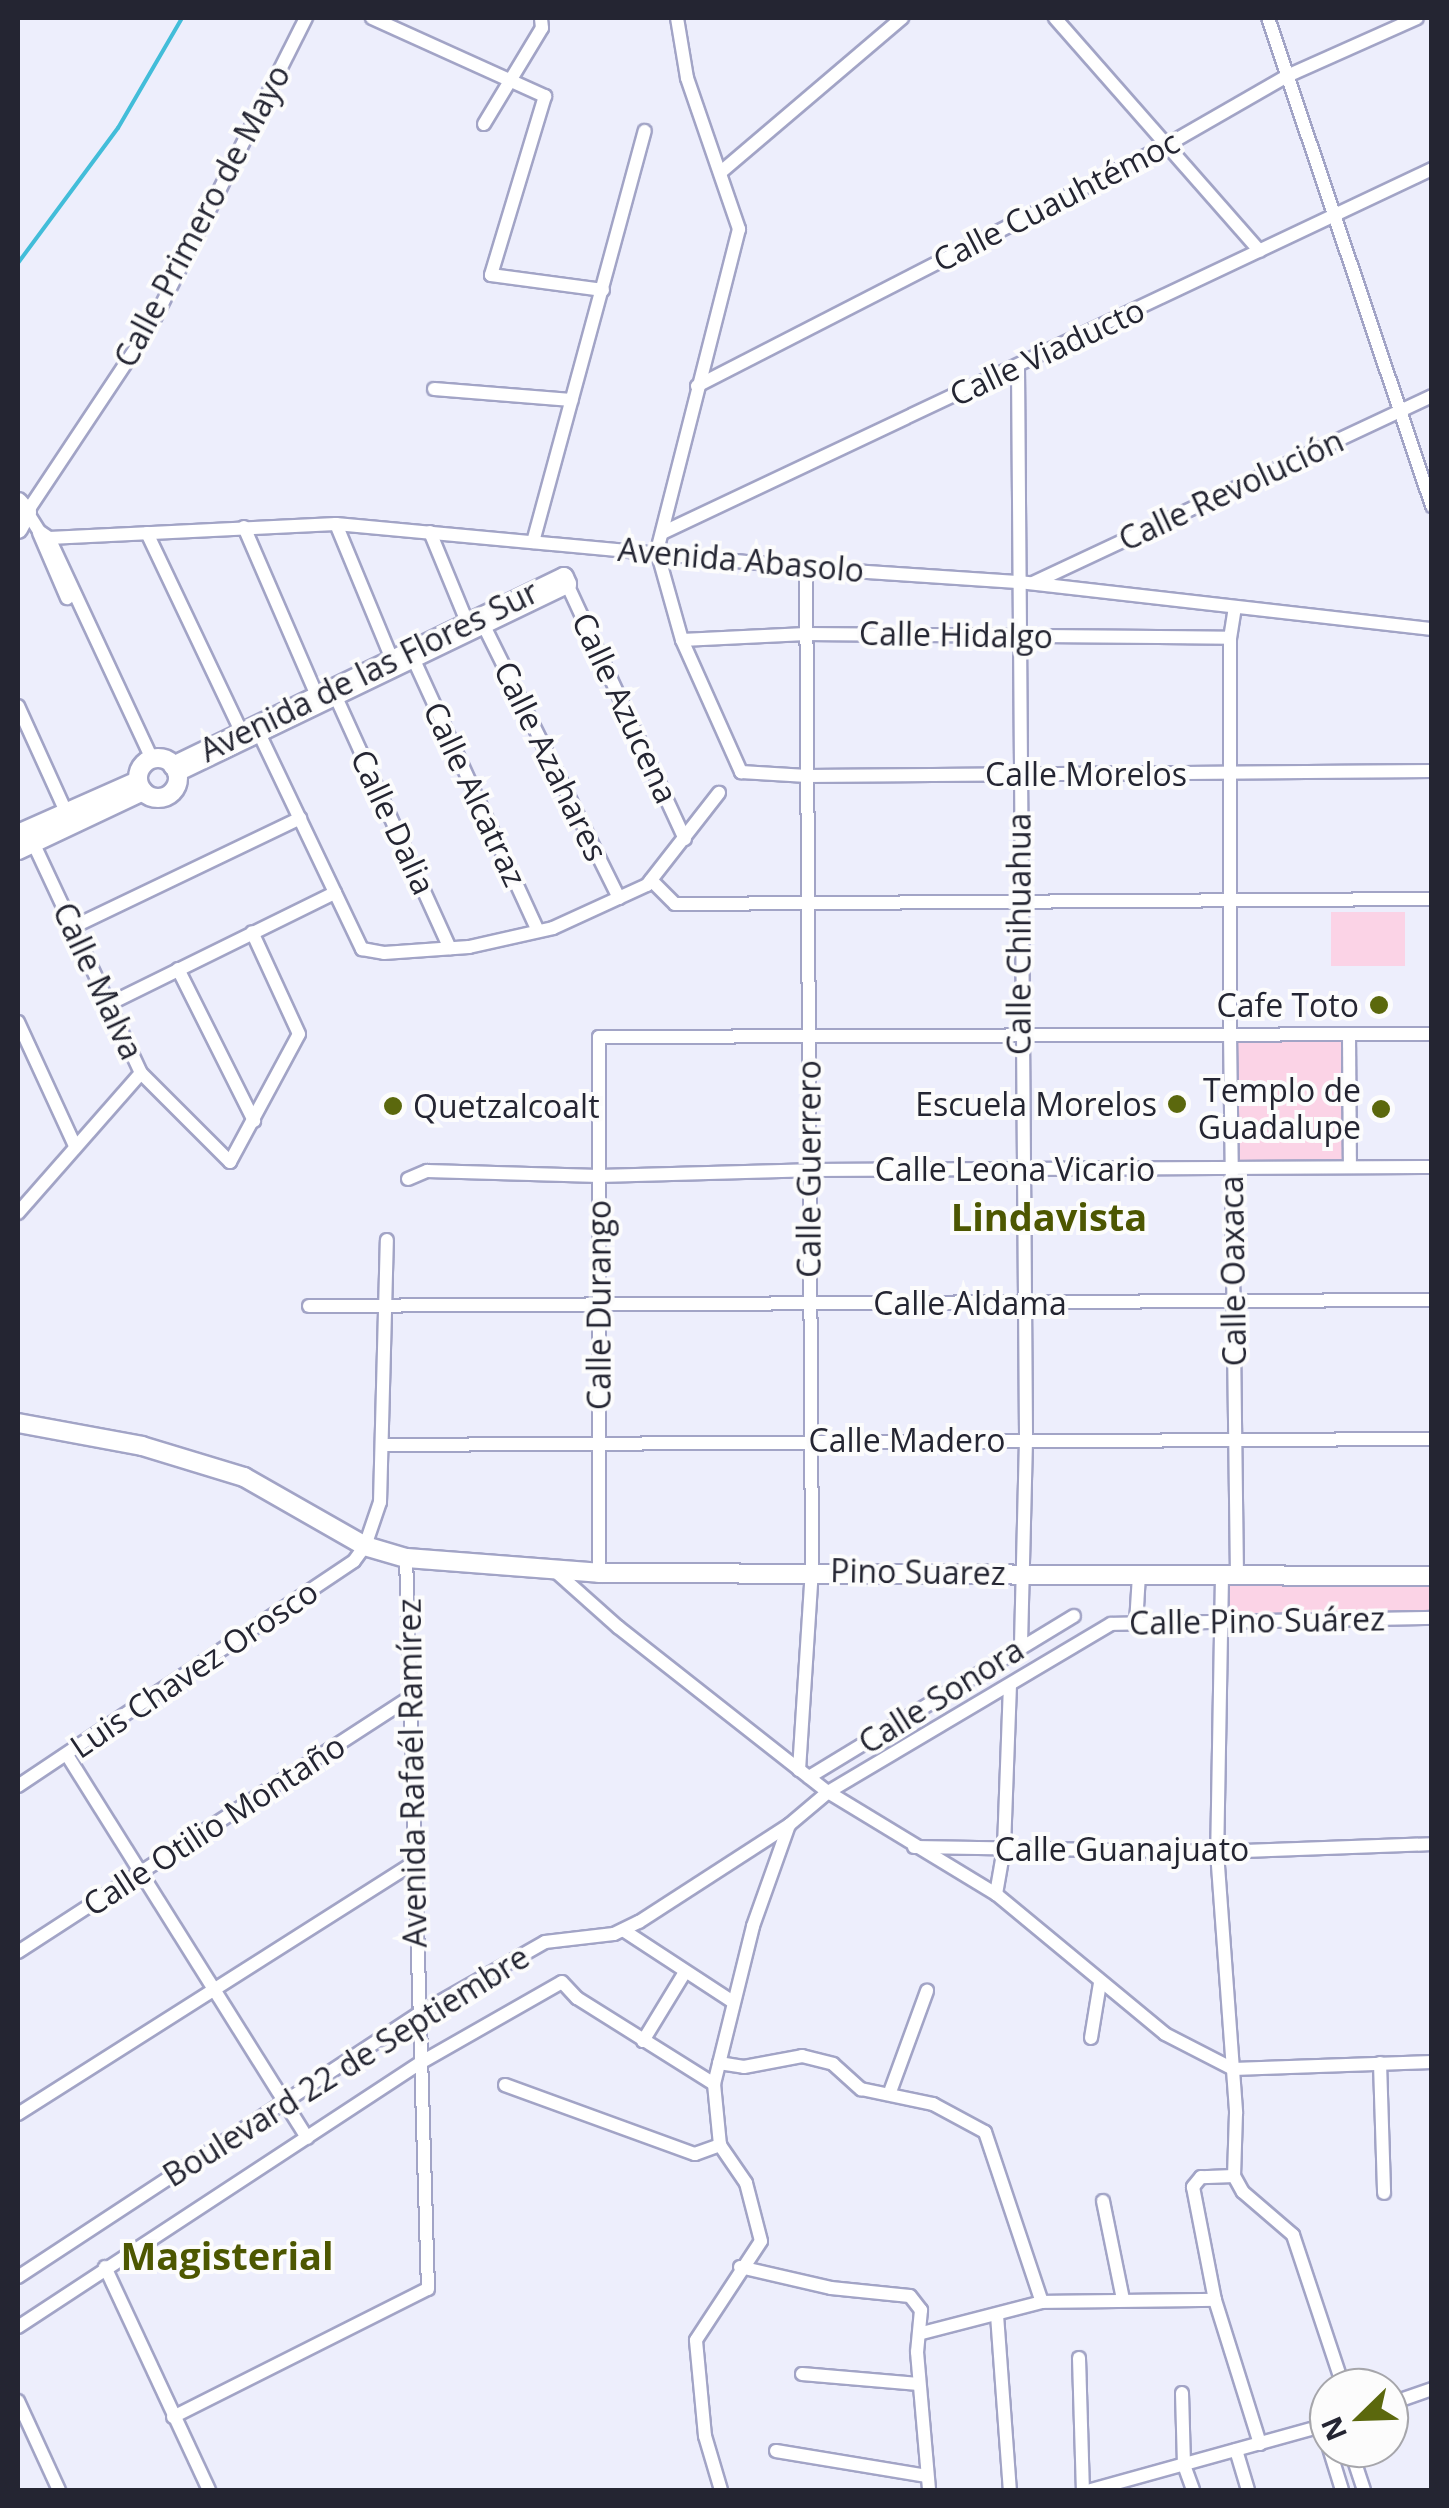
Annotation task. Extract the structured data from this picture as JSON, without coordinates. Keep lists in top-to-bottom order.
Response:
{
  "streets": {
    "street": [
      "Calle Cuauhtémoc",
      "Calle Primero de Mayo",
      "Calle Viaducto",
      "Calle Revolución",
      "Avenida Abasolo",
      "Calle Hidalgo",
      "Avenida de las Flores Sur",
      "Calle Azucena",
      "Calle Azahares",
      "Calle Morelos",
      "Calle Alcatraz",
      "Calle Dalia",
      "Calle Chihuahua",
      "Calle Malva",
      "Calle Guerrero",
      "Calle Leona Vicario",
      "Calle Oaxaca",
      "Calle Aldama",
      "Calle Durango",
      "Calle Madero",
      "Pino Suarez",
      "Calle Pino Suárez",
      "Luis Chavez Orosco",
      "Calle Sonora",
      "Avenida Rafaél Ramírez",
      "Calle Otilio Montaño",
      "Calle Guanajuato",
      "Boulevard 22 de Septiembre"
    ]
  },
  "crossings": [
    ["Calle Viaducto", "Calle Chihuahua"],
    ["Calle Revolución", "Avenida Abasolo"],
    ["Calle Revolución", "Calle Chihuahua"],
    ["Avenida Abasolo", "Calle Azahares"],
    ["Avenida Abasolo", "Calle Alcatraz"],
    ["Avenida Abasolo", "Calle Dalia"],
    ["Avenida Abasolo", "Calle Chihuahua"],
    ["Avenida Abasolo", "Calle Guerrero"],
    ["Avenida Abasolo", "Calle Oaxaca"],
    ["Calle Hidalgo", "Calle Morelos"],
    ["Calle Hidalgo", "Calle Chihuahua"],
    ["Calle Hidalgo", "Calle Guerrero"],
    ["Calle Hidalgo", "Calle Oaxaca"],
    ["Avenida de las Flores Sur", "Calle Azucena"],
    ["Avenida de las Flores Sur", "Calle Azahares"],
    ["Avenida de las Flores Sur", "Calle Alcatraz"],
    ["Avenida de las Flores Sur", "Calle Dalia"],
    ["Calle Morelos", "Calle Chihuahua"],
    ["Calle Morelos", "Calle Guerrero"],
    ["Calle Morelos", "Calle Oaxaca"],
    ["Calle Chihuahua", "Calle Leona Vicario"],
    ["Calle Chihuahua", "Calle Aldama"],
    ["Calle Chihuahua", "Calle Madero"],
    ["Calle Chihuahua", "Pino Suarez"],
    ["Calle Chihuahua", "Calle Sonora"],
    ["Calle Guerrero", "Calle Leona Vicario"],
    ["Calle Guerrero", "Calle Aldama"],
    ["Calle Guerrero", "Calle Durango"],
    ["Calle Guerrero", "Calle Madero"],
    ["Calle Guerrero", "Pino Suarez"],
    ["Calle Guerrero", "Calle Sonora"],
    ["Calle Leona Vicario", "Calle Oaxaca"],
    ["Calle Leona Vicario", "Calle Durango"],
    ["Calle Oaxaca", "Calle Aldama"],
    ["Calle Oaxaca", "Calle Madero"],
    ["Calle Oaxaca", "Pino Suarez"],
    ["Calle Oaxaca", "Calle Pino Suárez"],
    ["Calle Oaxaca", "Calle Guanajuato"],
    ["Calle Aldama", "Calle Durango"],
    ["Calle Durango", "Calle Madero"],
    ["Calle Durango", "Pino Suarez"],
    ["Pino Suarez", "Luis Chavez Orosco"],
    ["Pino Suarez", "Avenida Rafaél Ramírez"],
    ["Avenida Rafaél Ramírez", "Calle Otilio Montaño"],
    ["Avenida Rafaél Ramírez", "Boulevard 22 de Septiembre"]
  ],
  "districts": ["Lindavista", "Magisterial"],
  "places": [
    "Cafe Toto",
    "Escuela Morelos",
    "Quetzalcoalt",
    "Templo de Guadalupe"
  ],
  "north": "bottom left"
}
